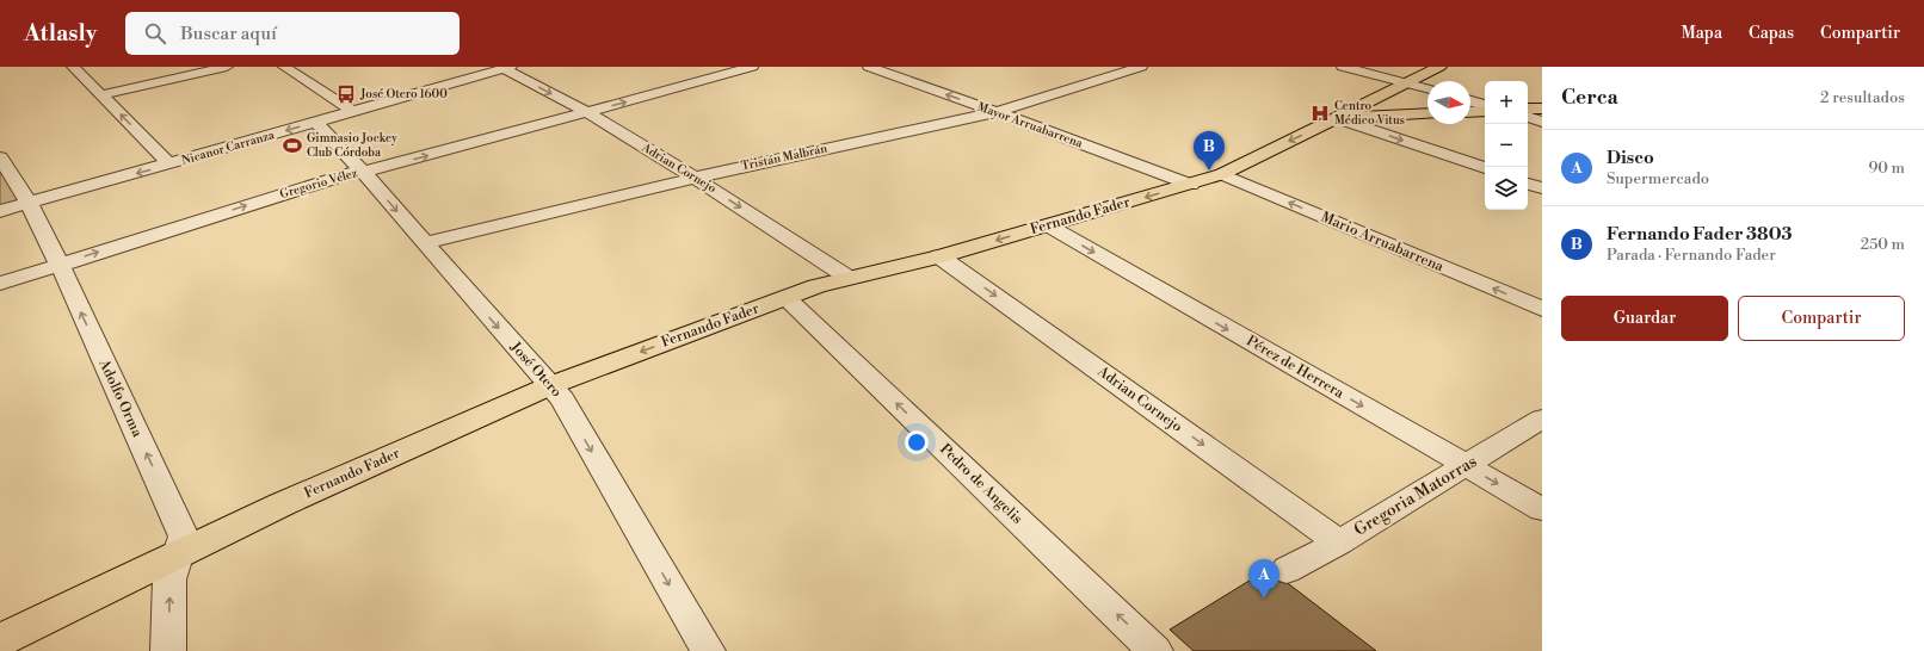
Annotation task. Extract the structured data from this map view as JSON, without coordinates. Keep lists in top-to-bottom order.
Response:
{
  "streets": {
    "main road": ["Fernando Fader"],
    "street": [
      "Mayor Arruabarrena",
      "Nicanor Carranza",
      "Tristán Malbrán",
      "Adrian Cornejo",
      "Gregorio Vélez",
      "Mario Arruabarrena",
      "Pérez de Herrera",
      "José Otero",
      "Adolfo Orma",
      "Pedro de Angelis",
      "Gregoria Matorras"
    ]
  },
  "crossings": [
    ["Mayor Arruabarrena", "Tristán Malbrán"],
    ["Mayor Arruabarrena", "Fernando Fader"],
    ["Nicanor Carranza", "Adrian Cornejo"],
    ["Nicanor Carranza", "José Otero"],
    ["Nicanor Carranza", "Adolfo Orma"],
    ["Tristán Malbrán", "Adrian Cornejo"],
    ["Tristán Malbrán", "José Otero"],
    ["Adrian Cornejo", "Gregorio Vélez"],
    ["Adrian Cornejo", "Fernando Fader"],
    ["Adrian Cornejo", "Gregoria Matorras"],
    ["Gregorio Vélez", "José Otero"],
    ["Gregorio Vélez", "Adolfo Orma"],
    ["Fernando Fader", "Mario Arruabarrena"],
    ["Fernando Fader", "Pérez de Herrera"],
    ["Fernando Fader", "José Otero"],
    ["Fernando Fader", "Adolfo Orma"],
    ["Fernando Fader", "Pedro de Angelis"],
    ["Pérez de Herrera", "Gregoria Matorras"]
  ],
  "one_way": [
    "Mayor Arruabarrena",
    "Adrian Cornejo",
    "Gregorio Vélez",
    "Fernando Fader",
    "Pérez de Herrera",
    "José Otero",
    "Adolfo Orma",
    "Pedro de Angelis"
  ],
  "places": {
    "bus stop": ["José Otero 1600"],
    "hospital": ["Centro Médico Vitus"],
    "sports": ["Gimnasio Jockey Club Córdoba"]
  },
  "north": "right",
  "page": {
    "header": "Atlasly",
    "search": "Buscar aquí",
    "nav": ["Mapa", "Capas", "Compartir"],
    "heading": ["Cerca", "2 resultados"],
    "map_buttons": ["+", "−"],
    "list": [
      {
        "mark": "A",
        "name": "Disco",
        "note": "Supermercado",
        "value": "90 m"
      },
      {
        "mark": "B",
        "name": "Fernando Fader 3803",
        "note": "Parada · Fernando Fader",
        "value": "250 m"
      }
    ],
    "pins": ["B", "A"],
    "buttons": ["Guardar", "Compartir"]
  }
}
